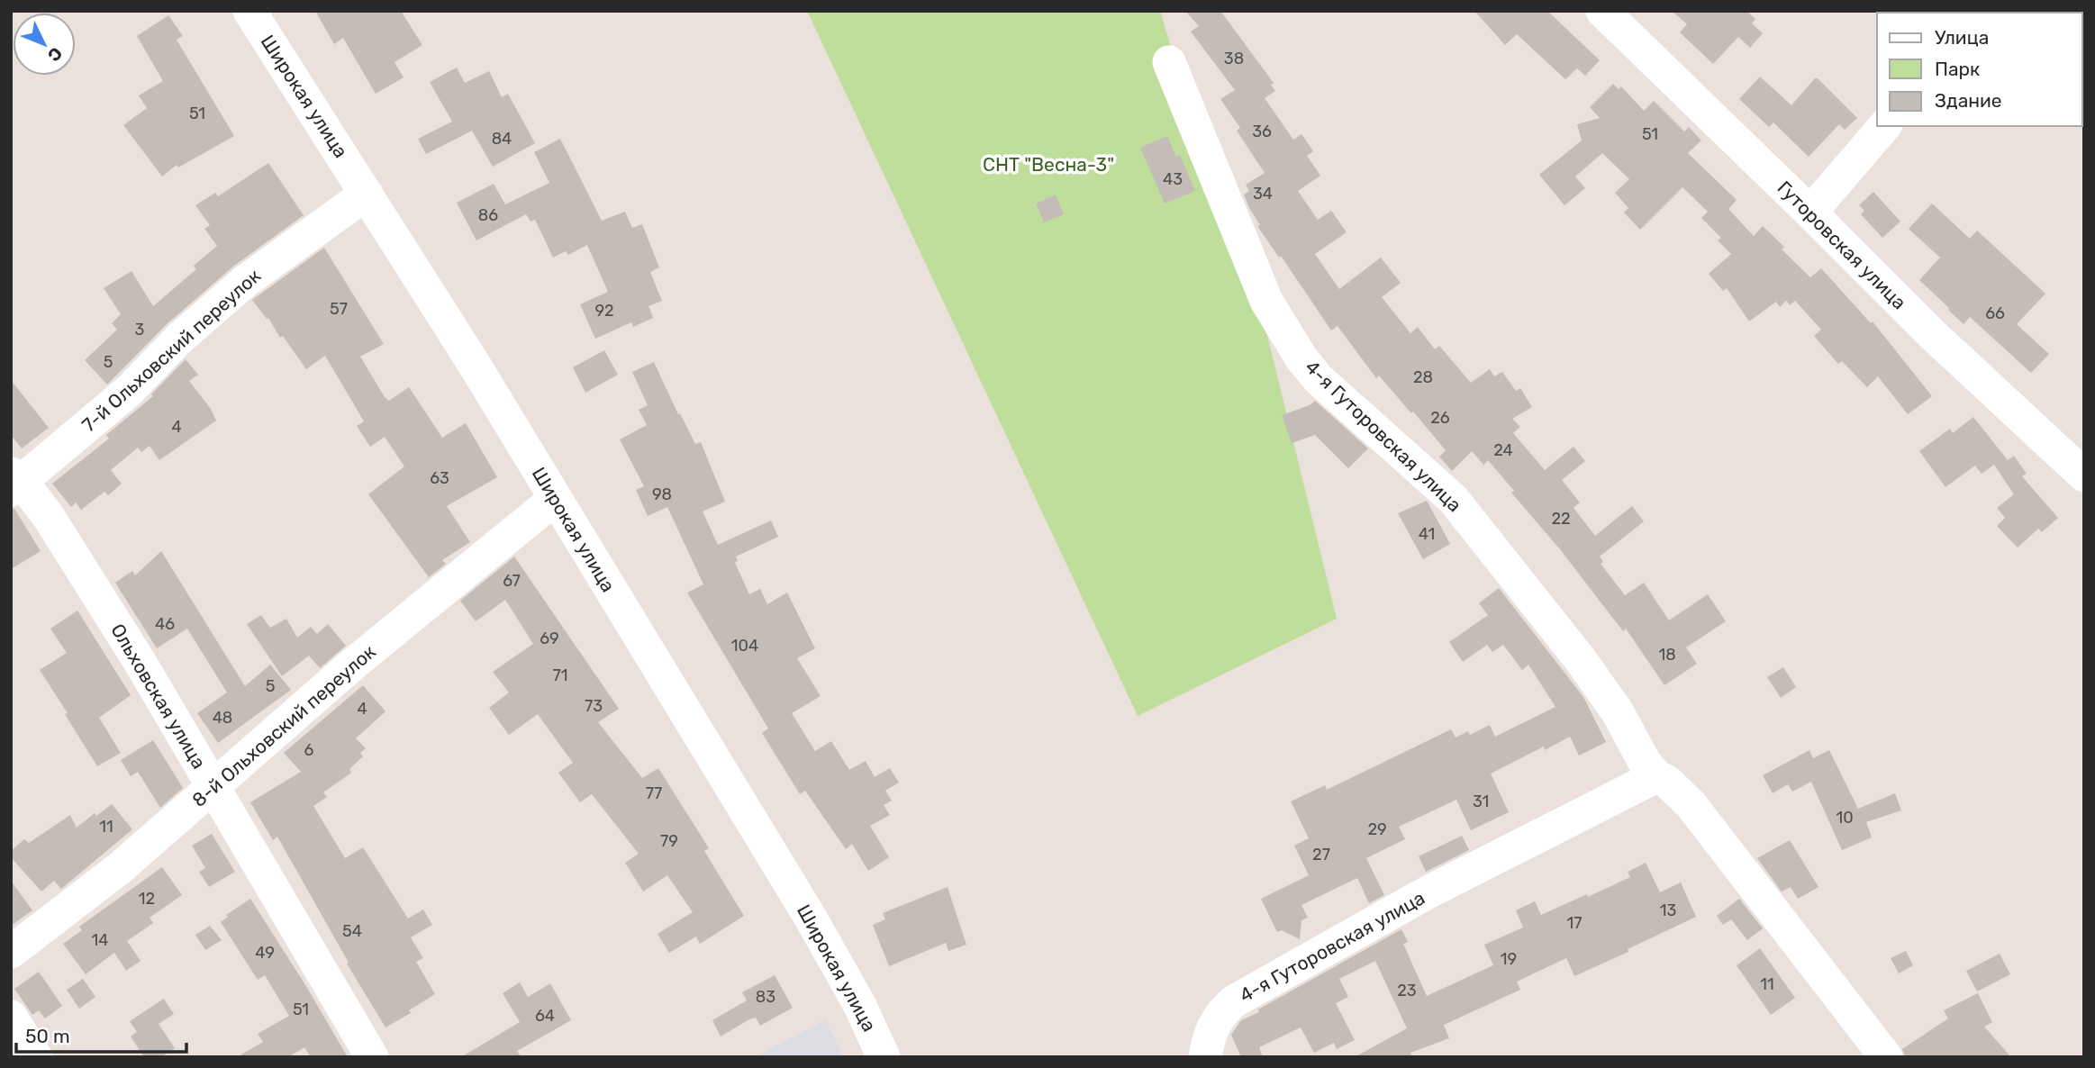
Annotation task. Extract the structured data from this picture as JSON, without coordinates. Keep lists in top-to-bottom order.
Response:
{
  "streets": {
    "street": [
      "Широкая улица",
      "Гуторовская улица",
      "7-й Ольховский переулок",
      "4-я Гуторовская улица",
      "Ольховская улица",
      "8-й Ольховский переулок"
    ]
  },
  "crossings": [
    ["Широкая улица", "7-й Ольховский переулок"],
    ["Широкая улица", "8-й Ольховский переулок"],
    ["7-й Ольховский переулок", "Ольховская улица"],
    ["Ольховская улица", "8-й Ольховский переулок"]
  ],
  "parks": ["СНТ \"Весна-3\""],
  "house_numbers": [
    "38",
    "51",
    "36",
    "51",
    "84",
    "43",
    "34",
    "86",
    "57",
    "92",
    "66",
    "3",
    "5",
    "28",
    "26",
    "4",
    "24",
    "63",
    "98",
    "22",
    "41",
    "67",
    "46",
    "69",
    "104",
    "18",
    "71",
    "5",
    "73",
    "4",
    "48",
    "6",
    "77",
    "31",
    "10",
    "11",
    "29",
    "79",
    "27",
    "12",
    "13",
    "17",
    "54",
    "14",
    "49",
    "19",
    "11",
    "23",
    "83",
    "51",
    "64"
  ],
  "legend": ["Улица", "Парк", "Здание"],
  "scale_bar": "50 m",
  "north": "bottom right"
}
